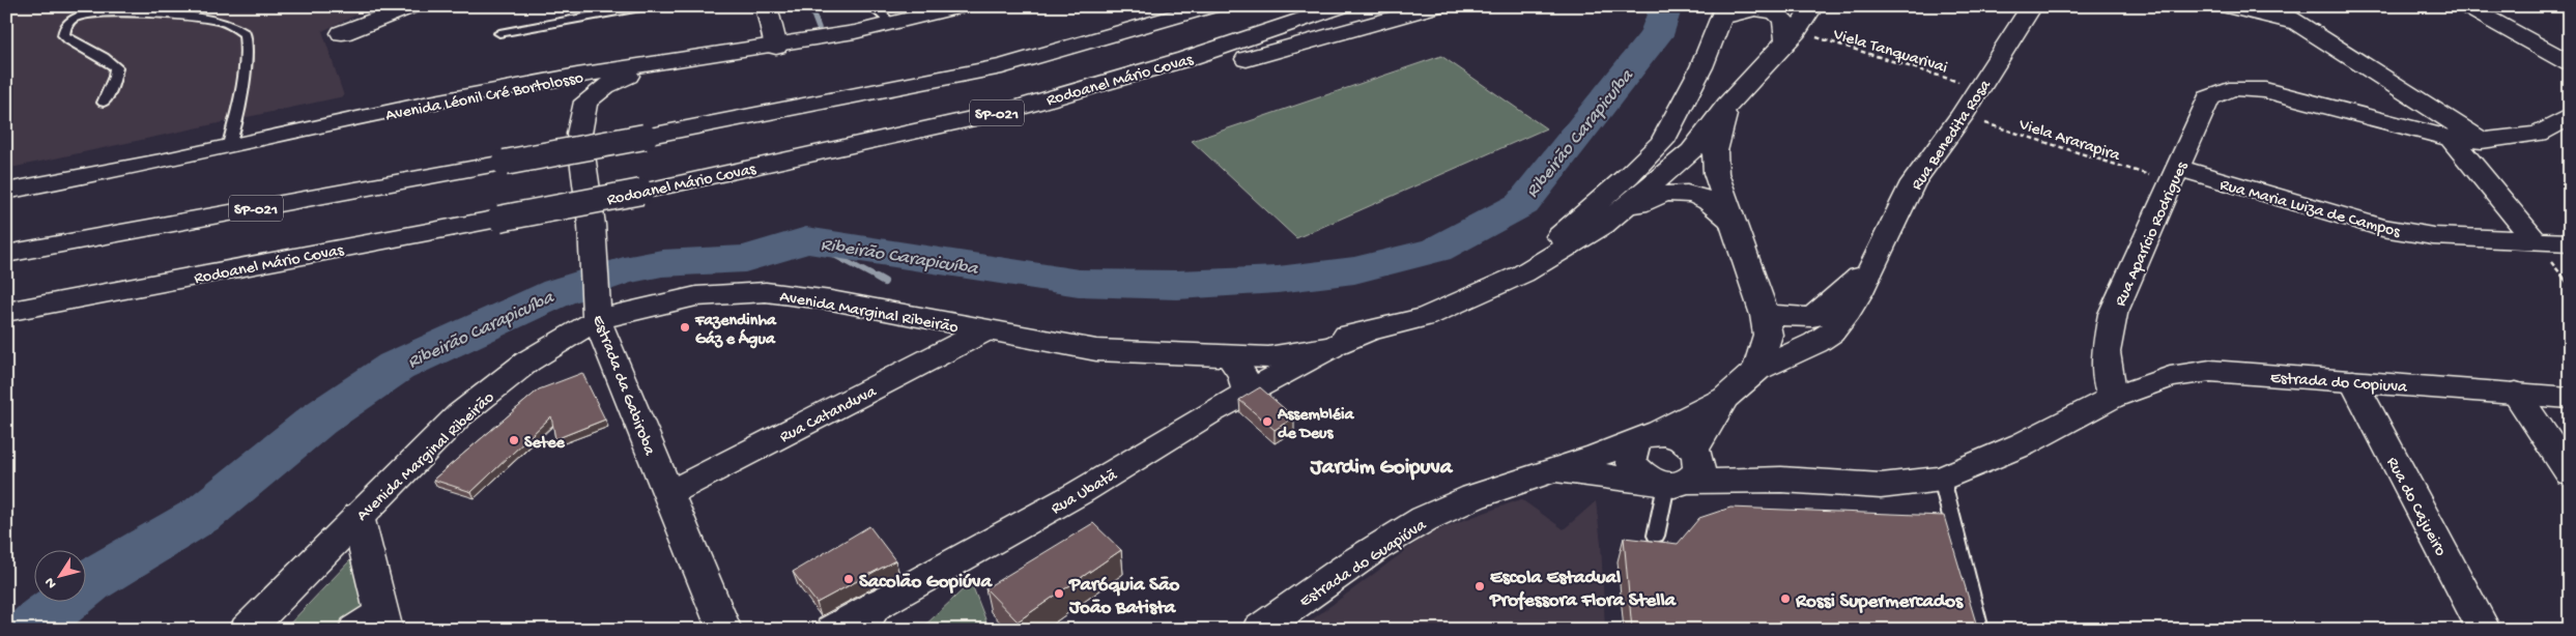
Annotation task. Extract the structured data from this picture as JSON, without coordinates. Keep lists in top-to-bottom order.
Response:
{
  "streets": {
    "main road": [
      "Rodoanel Mário Covas",
      "Avenida Léonil Cré Bortolosso",
      "SP-021",
      "Rua Benedita Rosa",
      "Rua Maria Luiza de Campos",
      "Rua Aparício Rodrigues",
      "Avenida Marginal Ribeirão",
      "Estrada do Copiuva",
      "Estrada da Gabiroba",
      "Rua Catanduva",
      "Rua Ubatã",
      "Rua do Cajueiro",
      "Estrada do Guapiúva"
    ],
    "path": ["Viela Tanquarivai", "Viela Ararapira"]
  },
  "crossings": [
    ["Viela Tanquarivai", "Rua Benedita Rosa"],
    ["Avenida Léonil Cré Bortolosso", "Estrada da Gabiroba"],
    ["Rua Benedita Rosa", "Viela Ararapira"],
    ["Rua Benedita Rosa", "Estrada do Guapiúva"],
    ["Viela Ararapira", "Rua Maria Luiza de Campos"],
    ["Viela Ararapira", "Rua Aparício Rodrigues"],
    ["Rua Maria Luiza de Campos", "Rua Aparício Rodrigues"],
    ["Rua Aparício Rodrigues", "Estrada do Copiuva"],
    ["Avenida Marginal Ribeirão", "Estrada da Gabiroba"],
    ["Avenida Marginal Ribeirão", "Rua Catanduva"],
    ["Avenida Marginal Ribeirão", "Rua Ubatã"],
    ["Estrada do Copiuva", "Rua do Cajueiro"],
    ["Estrada da Gabiroba", "Rua Catanduva"]
  ],
  "districts": ["Jardim Goipuva"],
  "water": ["Ribeirão Carapicuíba"],
  "places": [
    "Fazendinha Gáz e Água",
    "Assembléia de Deus",
    "Setee",
    "Sacolão Gopiúva",
    "Escola Estadual Professora Flora Stella",
    "Paróquia São João Batista",
    "Rossi Supermercados"
  ],
  "north": "bottom left"
}
